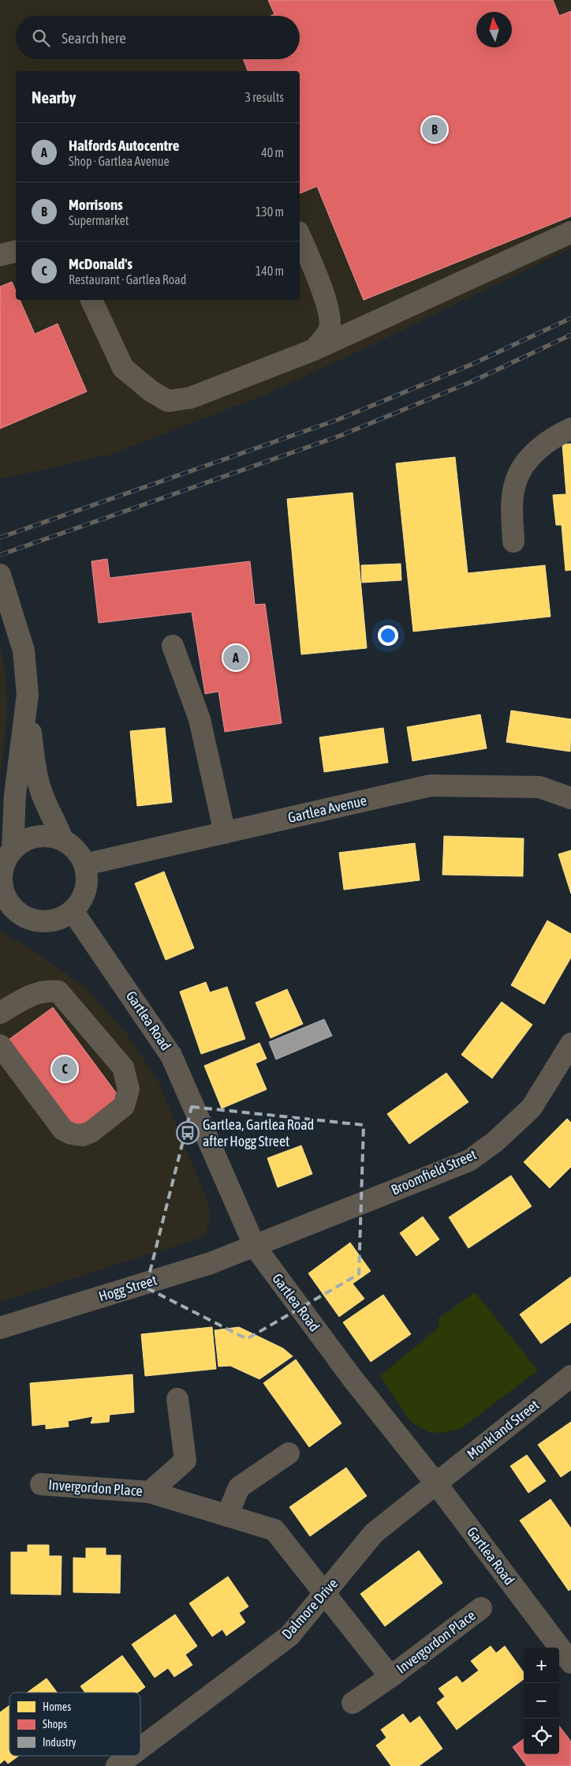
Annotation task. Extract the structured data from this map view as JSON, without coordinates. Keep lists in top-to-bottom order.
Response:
{
  "streets": {
    "street": [
      "Gartlea Avenue",
      "Gartlea Road",
      "Broomfield Street",
      "Hogg Street",
      "Monkland Street",
      "Invergordon Place",
      "Dalmore Drive"
    ]
  },
  "crossings": [
    ["Gartlea Avenue", "Gartlea Road"],
    ["Gartlea Road", "Broomfield Street"],
    ["Gartlea Road", "Hogg Street"],
    ["Gartlea Road", "Monkland Street"],
    ["Gartlea Road", "Dalmore Drive"],
    ["Broomfield Street", "Hogg Street"],
    ["Monkland Street", "Dalmore Drive"],
    ["Invergordon Place", "Dalmore Drive"]
  ],
  "places": {
    "bus stop": ["Gartlea, Gartlea Road after Hogg Street"]
  },
  "legend": ["Homes", "Shops", "Industry"],
  "north": "top",
  "page": {
    "search": "Search here",
    "heading": ["Nearby", "3 results"],
    "pins": ["B", "A", "C"],
    "list": [
      {
        "mark": "A",
        "name": "Halfords Autocentre",
        "note": "Shop · Gartlea Avenue",
        "value": "40 m"
      },
      {
        "mark": "B",
        "name": "Morrisons",
        "note": "Supermarket",
        "value": "130 m"
      },
      {
        "mark": "C",
        "name": "McDonald's",
        "note": "Restaurant · Gartlea Road",
        "value": "140 m"
      }
    ],
    "map_buttons": ["+", "−"]
  }
}
